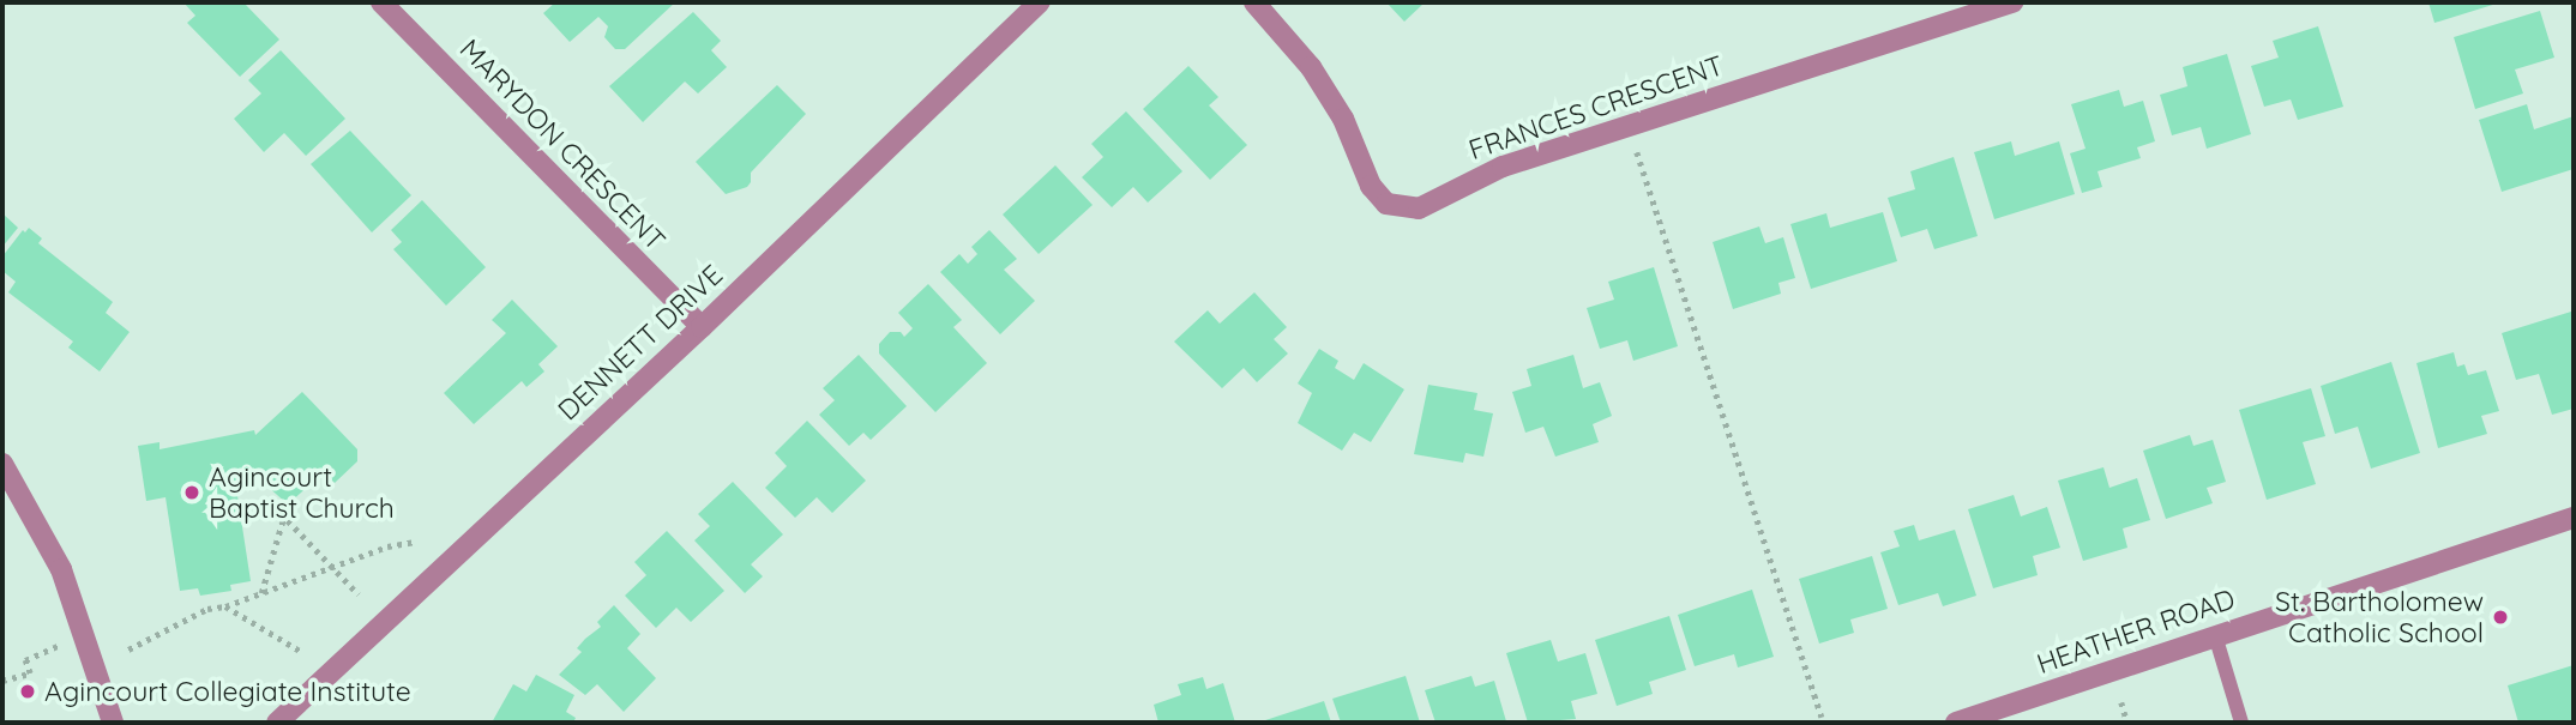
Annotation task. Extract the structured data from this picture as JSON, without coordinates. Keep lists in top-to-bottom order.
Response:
{
  "streets": {
    "street": [
      "FRANCES CRESCENT",
      "MARYDON CRESCENT",
      "DENNETT DRIVE",
      "HEATHER ROAD"
    ]
  },
  "crossings": [
    ["MARYDON CRESCENT", "DENNETT DRIVE"]
  ],
  "places": ["Agincourt Baptist Church", "St. Bartholomew Catholic School", "Agincourt Collegiate Institute"]
}
